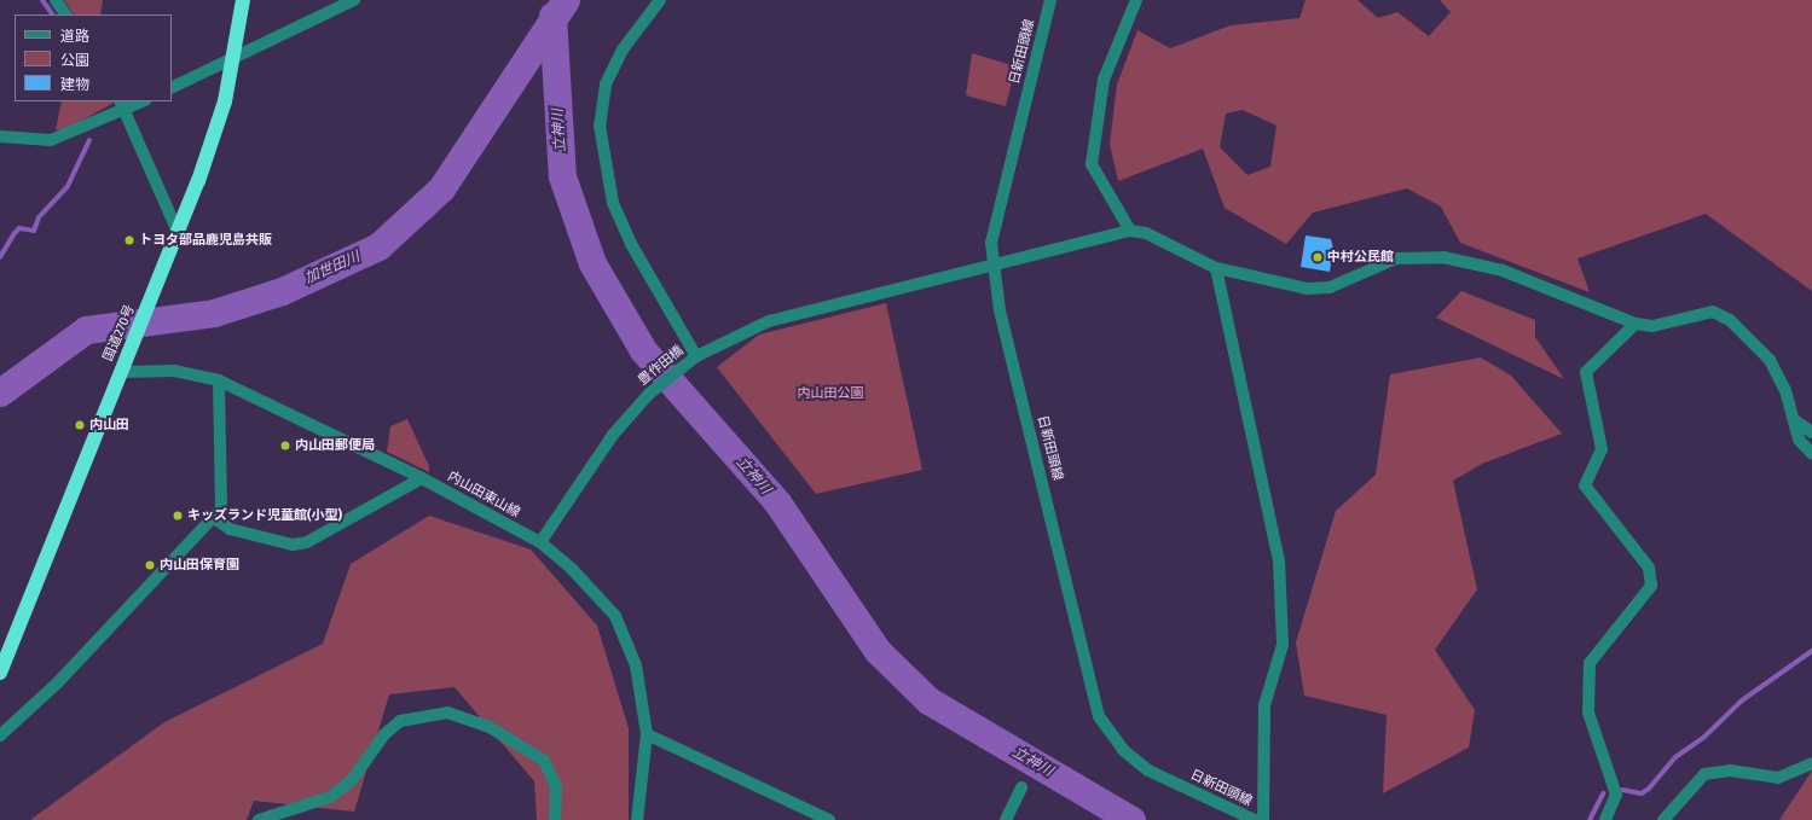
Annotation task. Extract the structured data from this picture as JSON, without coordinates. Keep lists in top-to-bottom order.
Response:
{
  "streets": {
    "highway": ["国道270号"],
    "street": ["日新田頭線", "豊作田橋", "内山田東山線"]
  },
  "crossings": [
    ["日新田頭線", "豊作田橋"],
    ["国道270号", "内山田東山線"],
    ["豊作田橋", "内山田東山線"]
  ],
  "water": ["立神川", "加世田川"],
  "parks": ["内山田公園"],
  "places": [
    "トヨタ部品鹿児島共販",
    "中村公民館",
    "内山田",
    "内山田郵便局",
    "キッズランド児童館(小型)",
    "内山田保育園"
  ],
  "legend": ["道路", "公園", "建物"]
}
